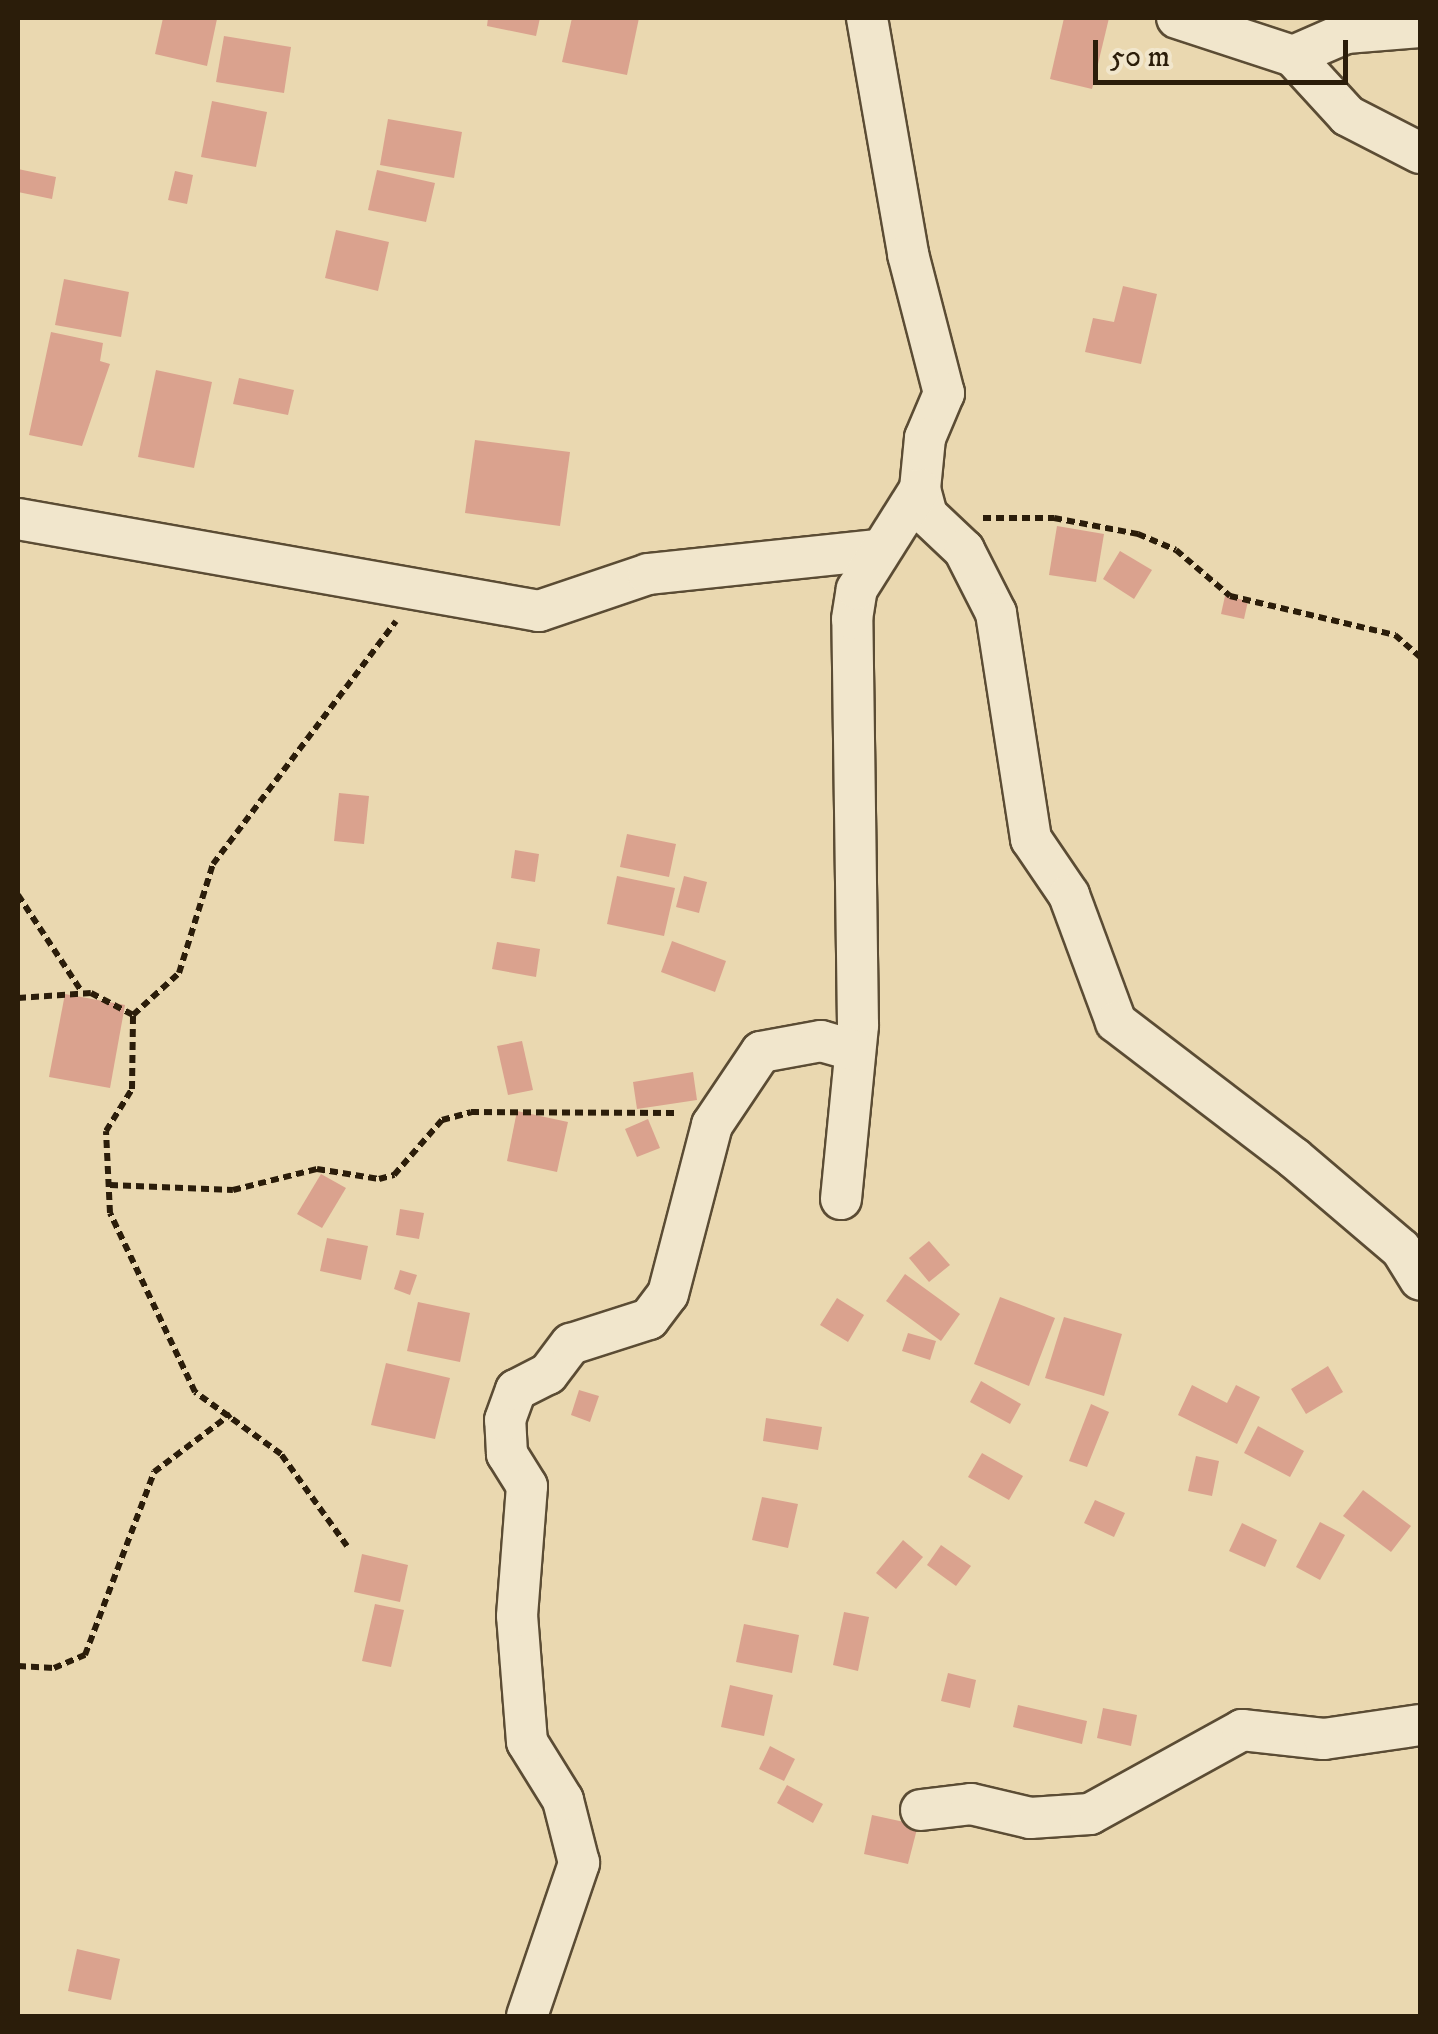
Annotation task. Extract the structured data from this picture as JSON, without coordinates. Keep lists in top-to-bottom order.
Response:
{
  "scale_bar": "50 m"
}
